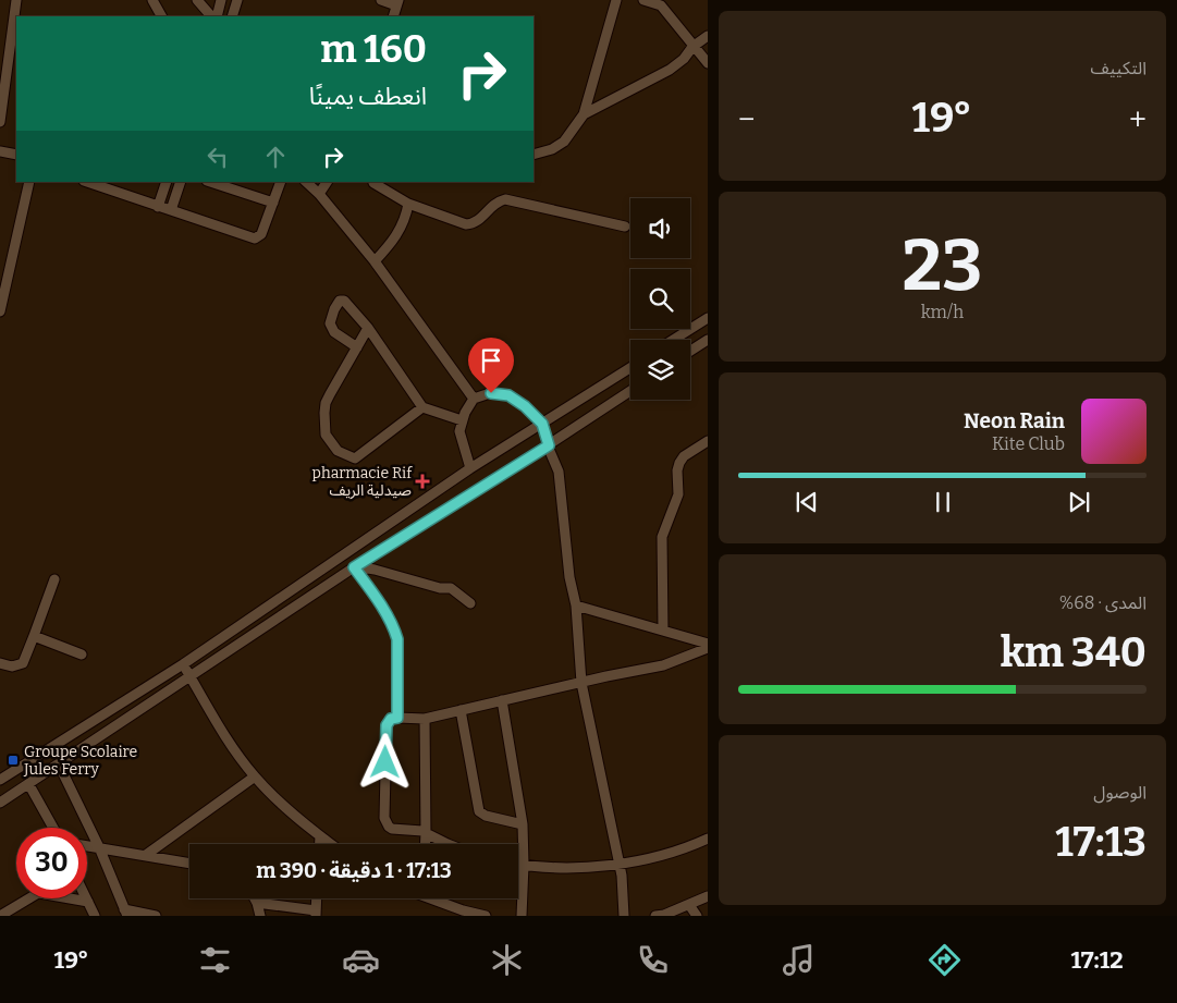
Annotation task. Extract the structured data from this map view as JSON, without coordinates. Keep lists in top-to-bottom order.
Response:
{
  "places": {
    "health": ["pharmacie Rif صيدلية الريف"],
    "transit": ["Groupe Scolaire Jules Ferry"]
  },
  "page": {
    "tile": [
      "التكييف",
      ["23", "km/h"],
      ["المدى · 68%", "340 km"],
      ["الوصول", "17:13"]
    ],
    "turn": ["160 m", "انعطف يمينًا"],
    "heat": ["−", "19°", "+"],
    "song": ["Neon Rain", "Kite Club"],
    "limit": "30",
    "trip": "17:13 · 1 دقيقة · 390 m",
    "tabs": ["17:12", "19°"]
  }
}
